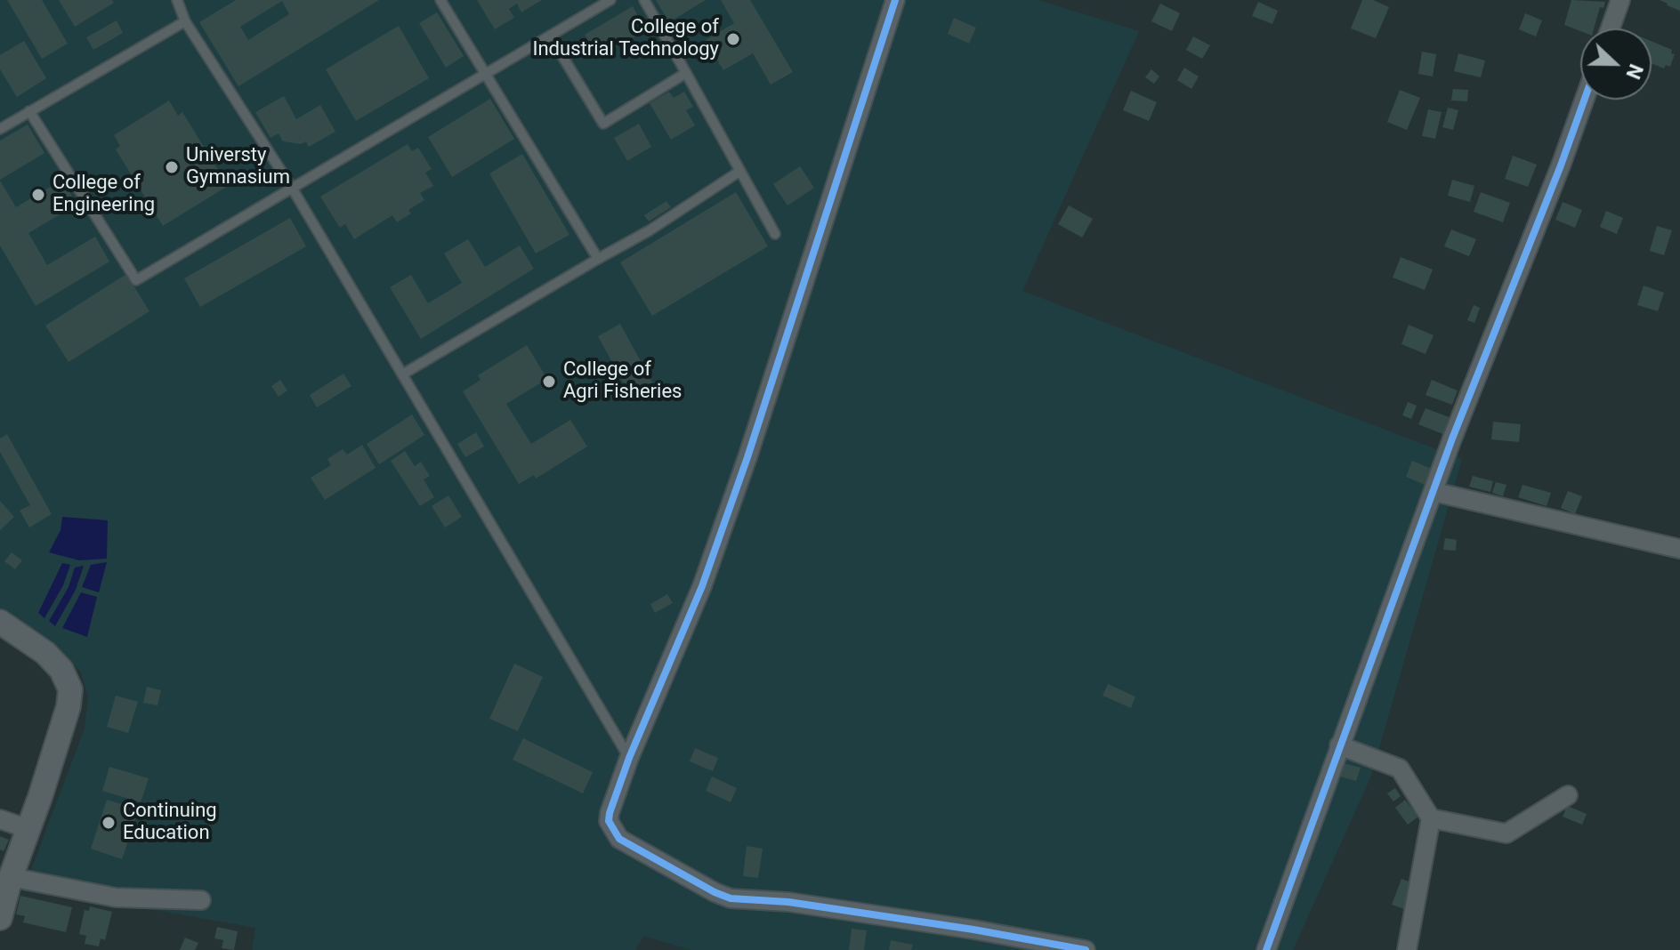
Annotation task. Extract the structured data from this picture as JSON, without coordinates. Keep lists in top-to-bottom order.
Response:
{
  "places": [
    "College of Industrial Technology",
    "Universty Gymnasium",
    "College of Engineering",
    "College of Agri Fisheries",
    "Continuing Education"
  ],
  "north": "right"
}
